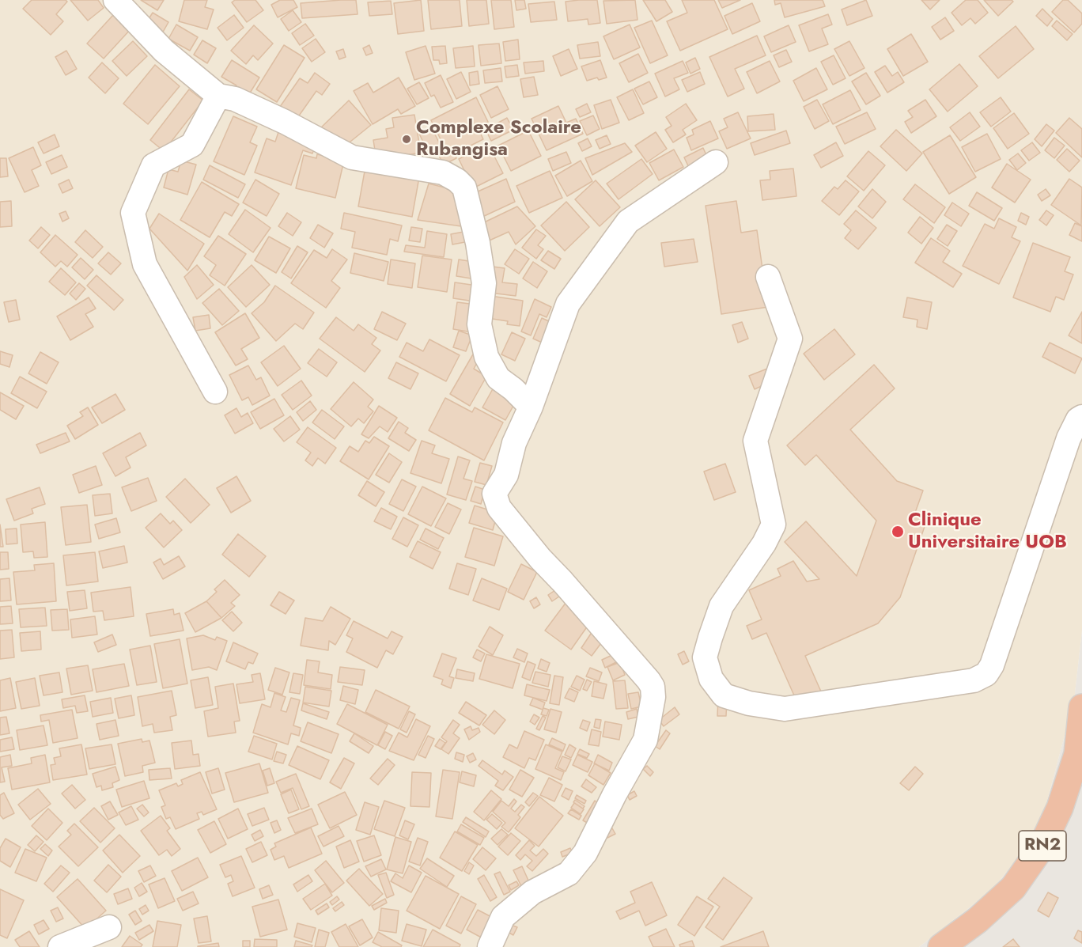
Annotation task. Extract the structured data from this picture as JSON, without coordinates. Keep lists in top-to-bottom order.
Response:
{
  "streets": {
    "highway": ["RN2"]
  },
  "places": ["Complexe Scolaire Rubangisa", "Clinique Universitaire UOB"]
}
